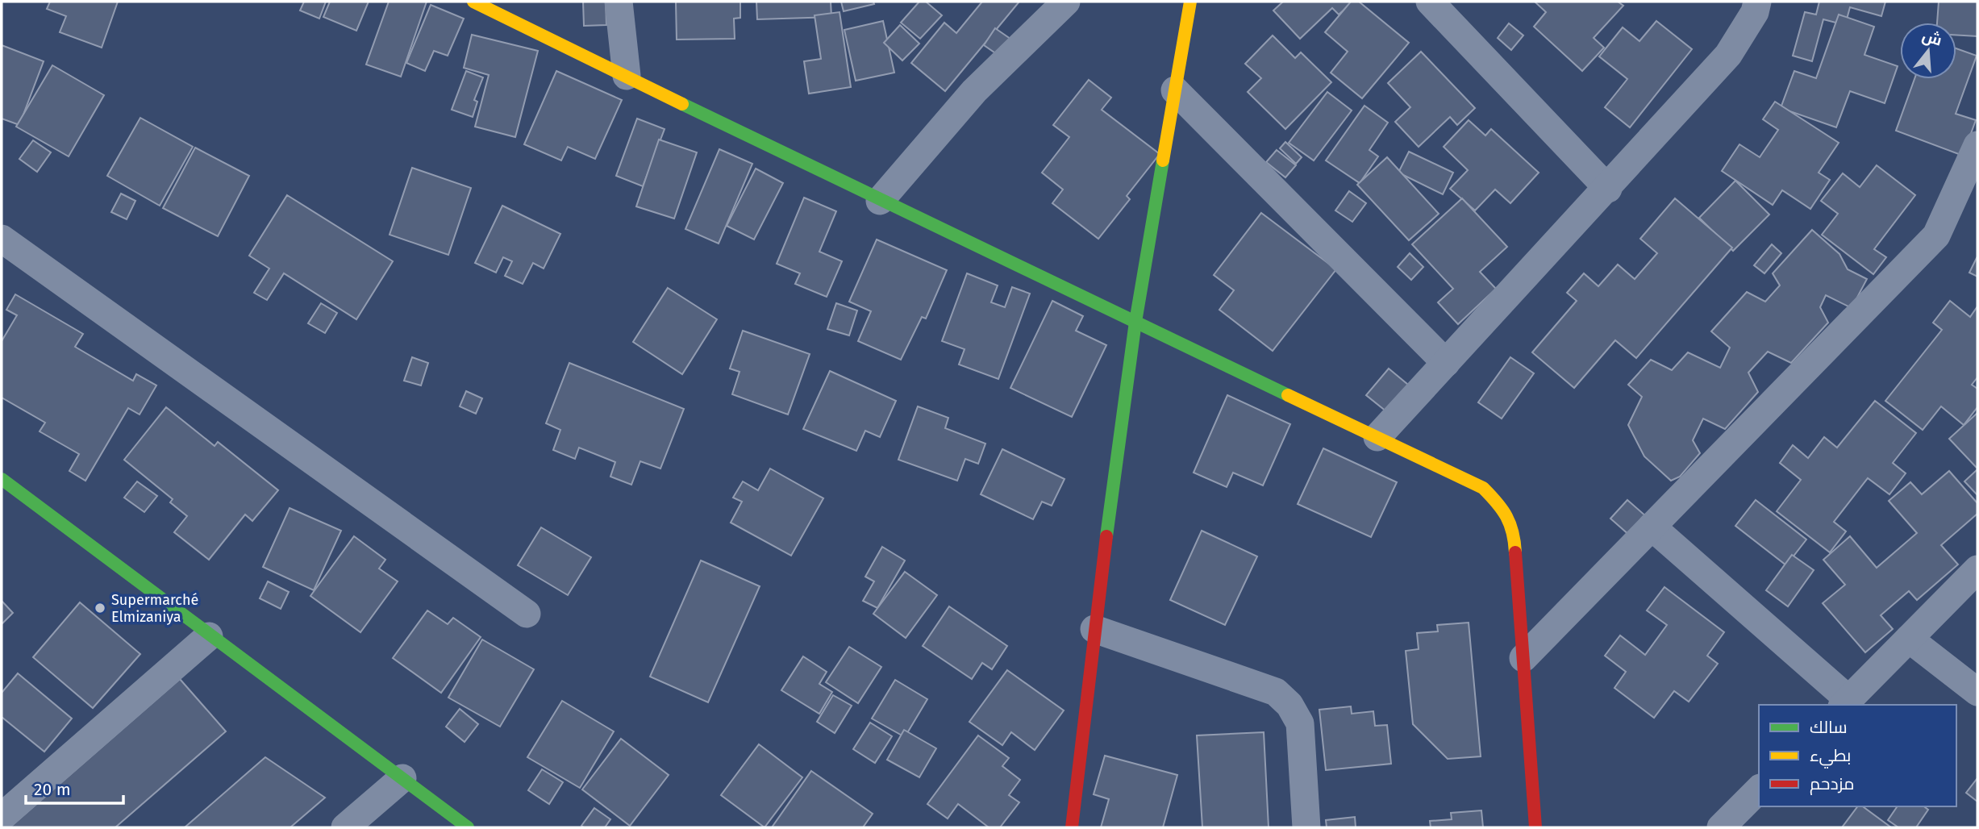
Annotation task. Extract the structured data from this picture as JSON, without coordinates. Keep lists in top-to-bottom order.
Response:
{
  "places": ["Supermarché Elmizaniya"],
  "legend": ["سالك", "بطيء", "مزدحم"],
  "scale_bar": "20 m",
  "north": "top"
}
